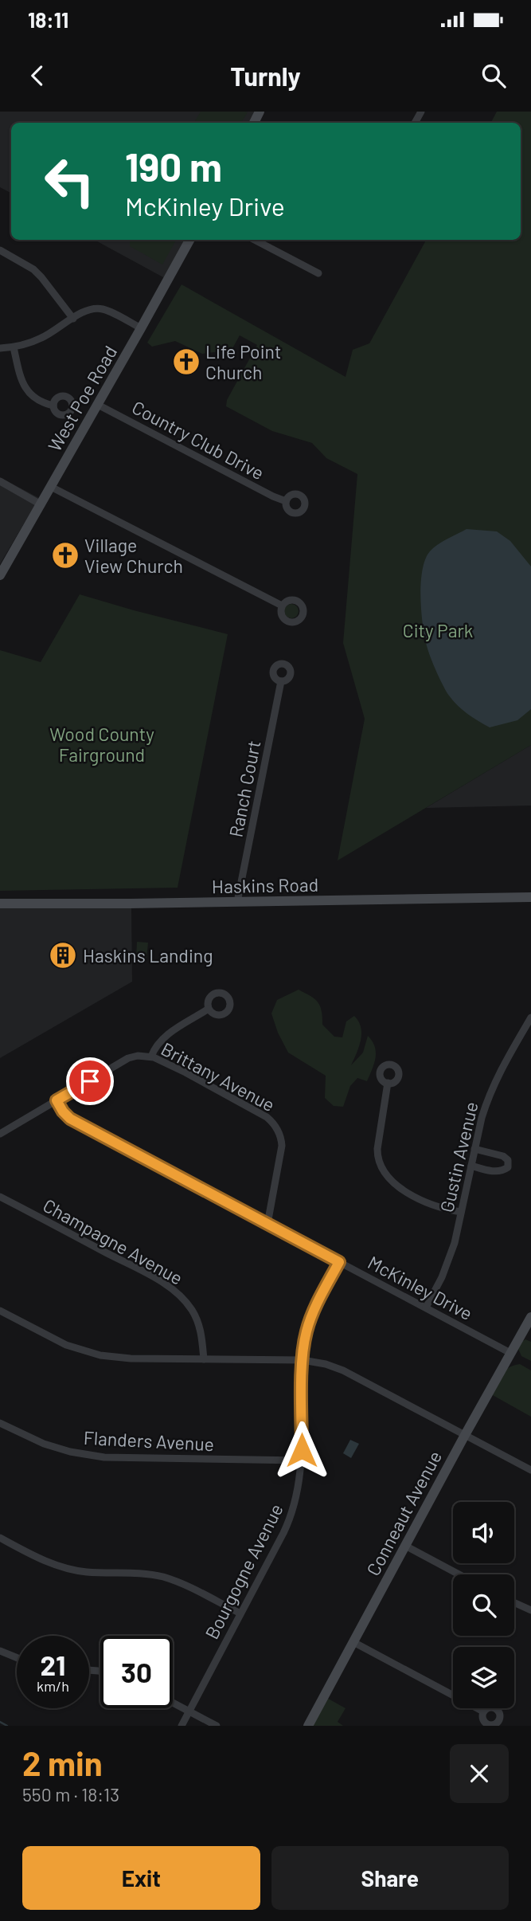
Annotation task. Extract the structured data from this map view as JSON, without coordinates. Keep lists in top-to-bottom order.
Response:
{
  "streets": {
    "main road": ["West Poe Road", "Haskins Road", "Conneaut Avenue"],
    "street": [
      "Country Club Drive",
      "Ranch Court",
      "Brittany Avenue",
      "Gustin Avenue",
      "Champagne Avenue",
      "McKinley Drive",
      "Flanders Avenue",
      "Bourgogne Avenue"
    ]
  },
  "crossings": [
    ["West Poe Road", "Country Club Drive"],
    ["Ranch Court", "Haskins Road"],
    ["Brittany Avenue", "McKinley Drive"],
    ["Gustin Avenue", "McKinley Drive"],
    ["McKinley Drive", "Conneaut Avenue"],
    ["McKinley Drive", "Bourgogne Avenue"],
    ["Flanders Avenue", "Bourgogne Avenue"]
  ],
  "parks": ["City Park", "Wood County Fairground"],
  "places": {
    "church": ["Life Point Church", "Village View Church"],
    "building": ["Haskins Landing"]
  },
  "page": {
    "status": "18:11",
    "header": "Turnly",
    "turn": ["190 m", "McKinley Drive"],
    "speed": "21 km/h",
    "limit": "30",
    "heading": ["2 min", "550 m · 18:13"],
    "buttons": ["Exit", "Share"]
  }
}
